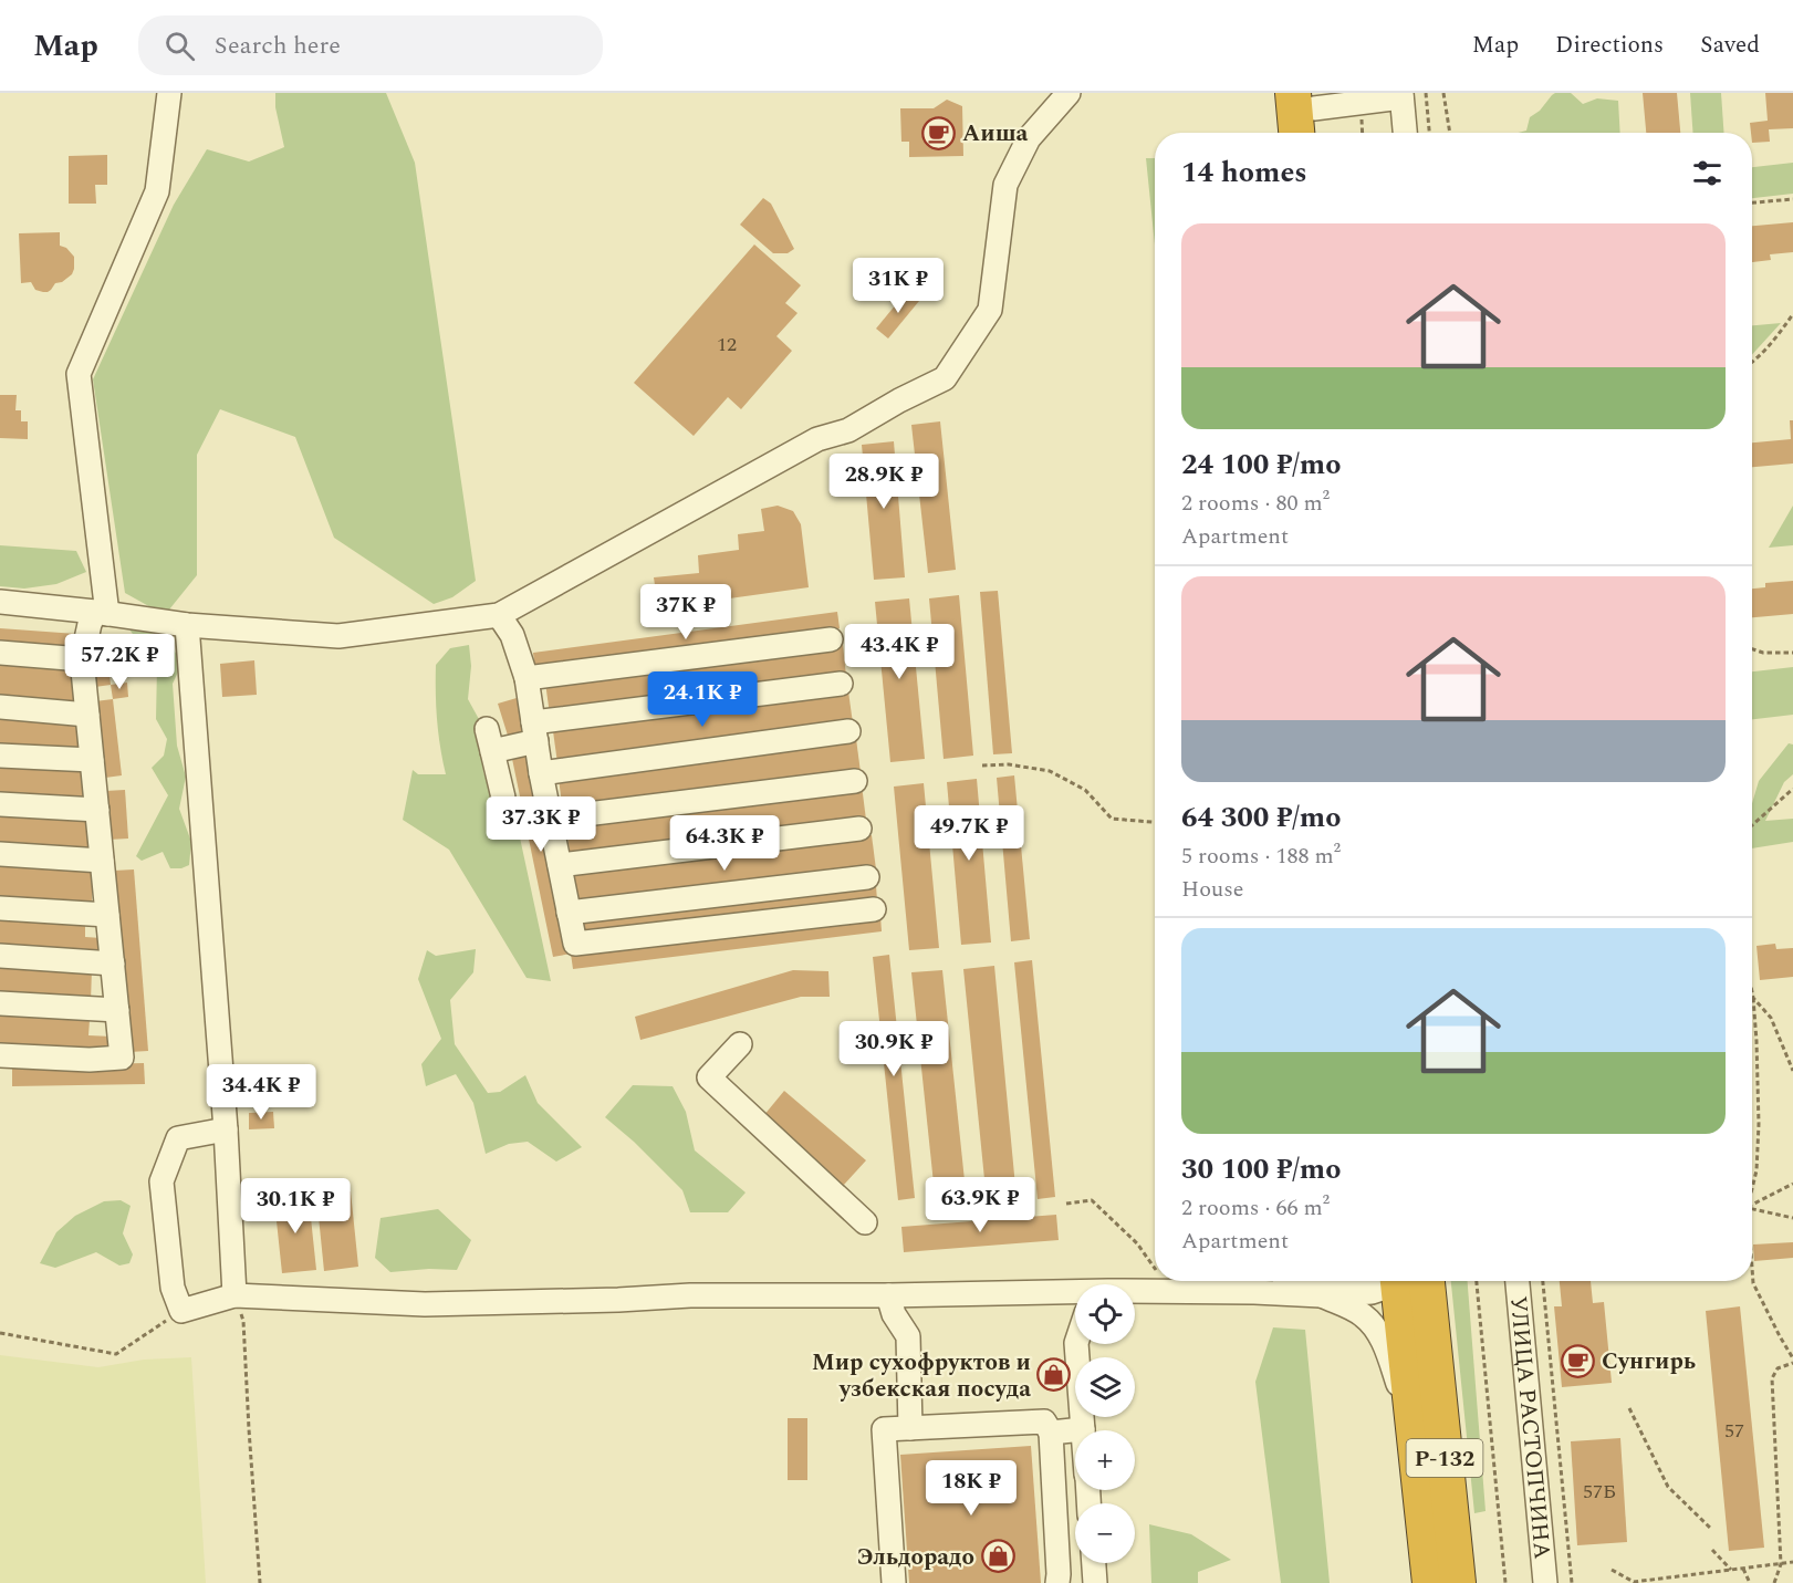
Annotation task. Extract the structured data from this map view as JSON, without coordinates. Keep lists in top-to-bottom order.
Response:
{
  "streets": {
    "highway": ["Р-132"],
    "street": ["УЛИЦА РАСТОПЧИНА"]
  },
  "places": {
    "cafe": ["Аиша", "Сунгирь"],
    "shop": ["Мир сухофруктов и узбекская посуда", "Эльдорадо"]
  },
  "house_numbers": ["12", "57", "57Б"],
  "page": {
    "header": "Map",
    "search": "Search here",
    "nav": ["Map", "Directions", "Saved"],
    "heading": "14 homes",
    "list": [
      {
        "name": "24 100 ₽/mo",
        "note": "2 rooms · 80 m² · Apartment"
      },
      {
        "name": "64 300 ₽/mo",
        "note": "5 rooms · 188 m² · House"
      },
      {
        "name": "30 100 ₽/mo",
        "note": "2 rooms · 66 m² · Apartment"
      }
    ],
    "price": [
      "31K ₽",
      "28.9K ₽",
      "37K ₽",
      "43.4K ₽",
      "57.2K ₽",
      "24.1K ₽",
      "37.3K ₽",
      "49.7K ₽",
      "64.3K ₽",
      "30.9K ₽",
      "34.4K ₽",
      "63.9K ₽",
      "30.1K ₽",
      "18K ₽"
    ],
    "map_buttons": ["+", "−"]
  }
}
